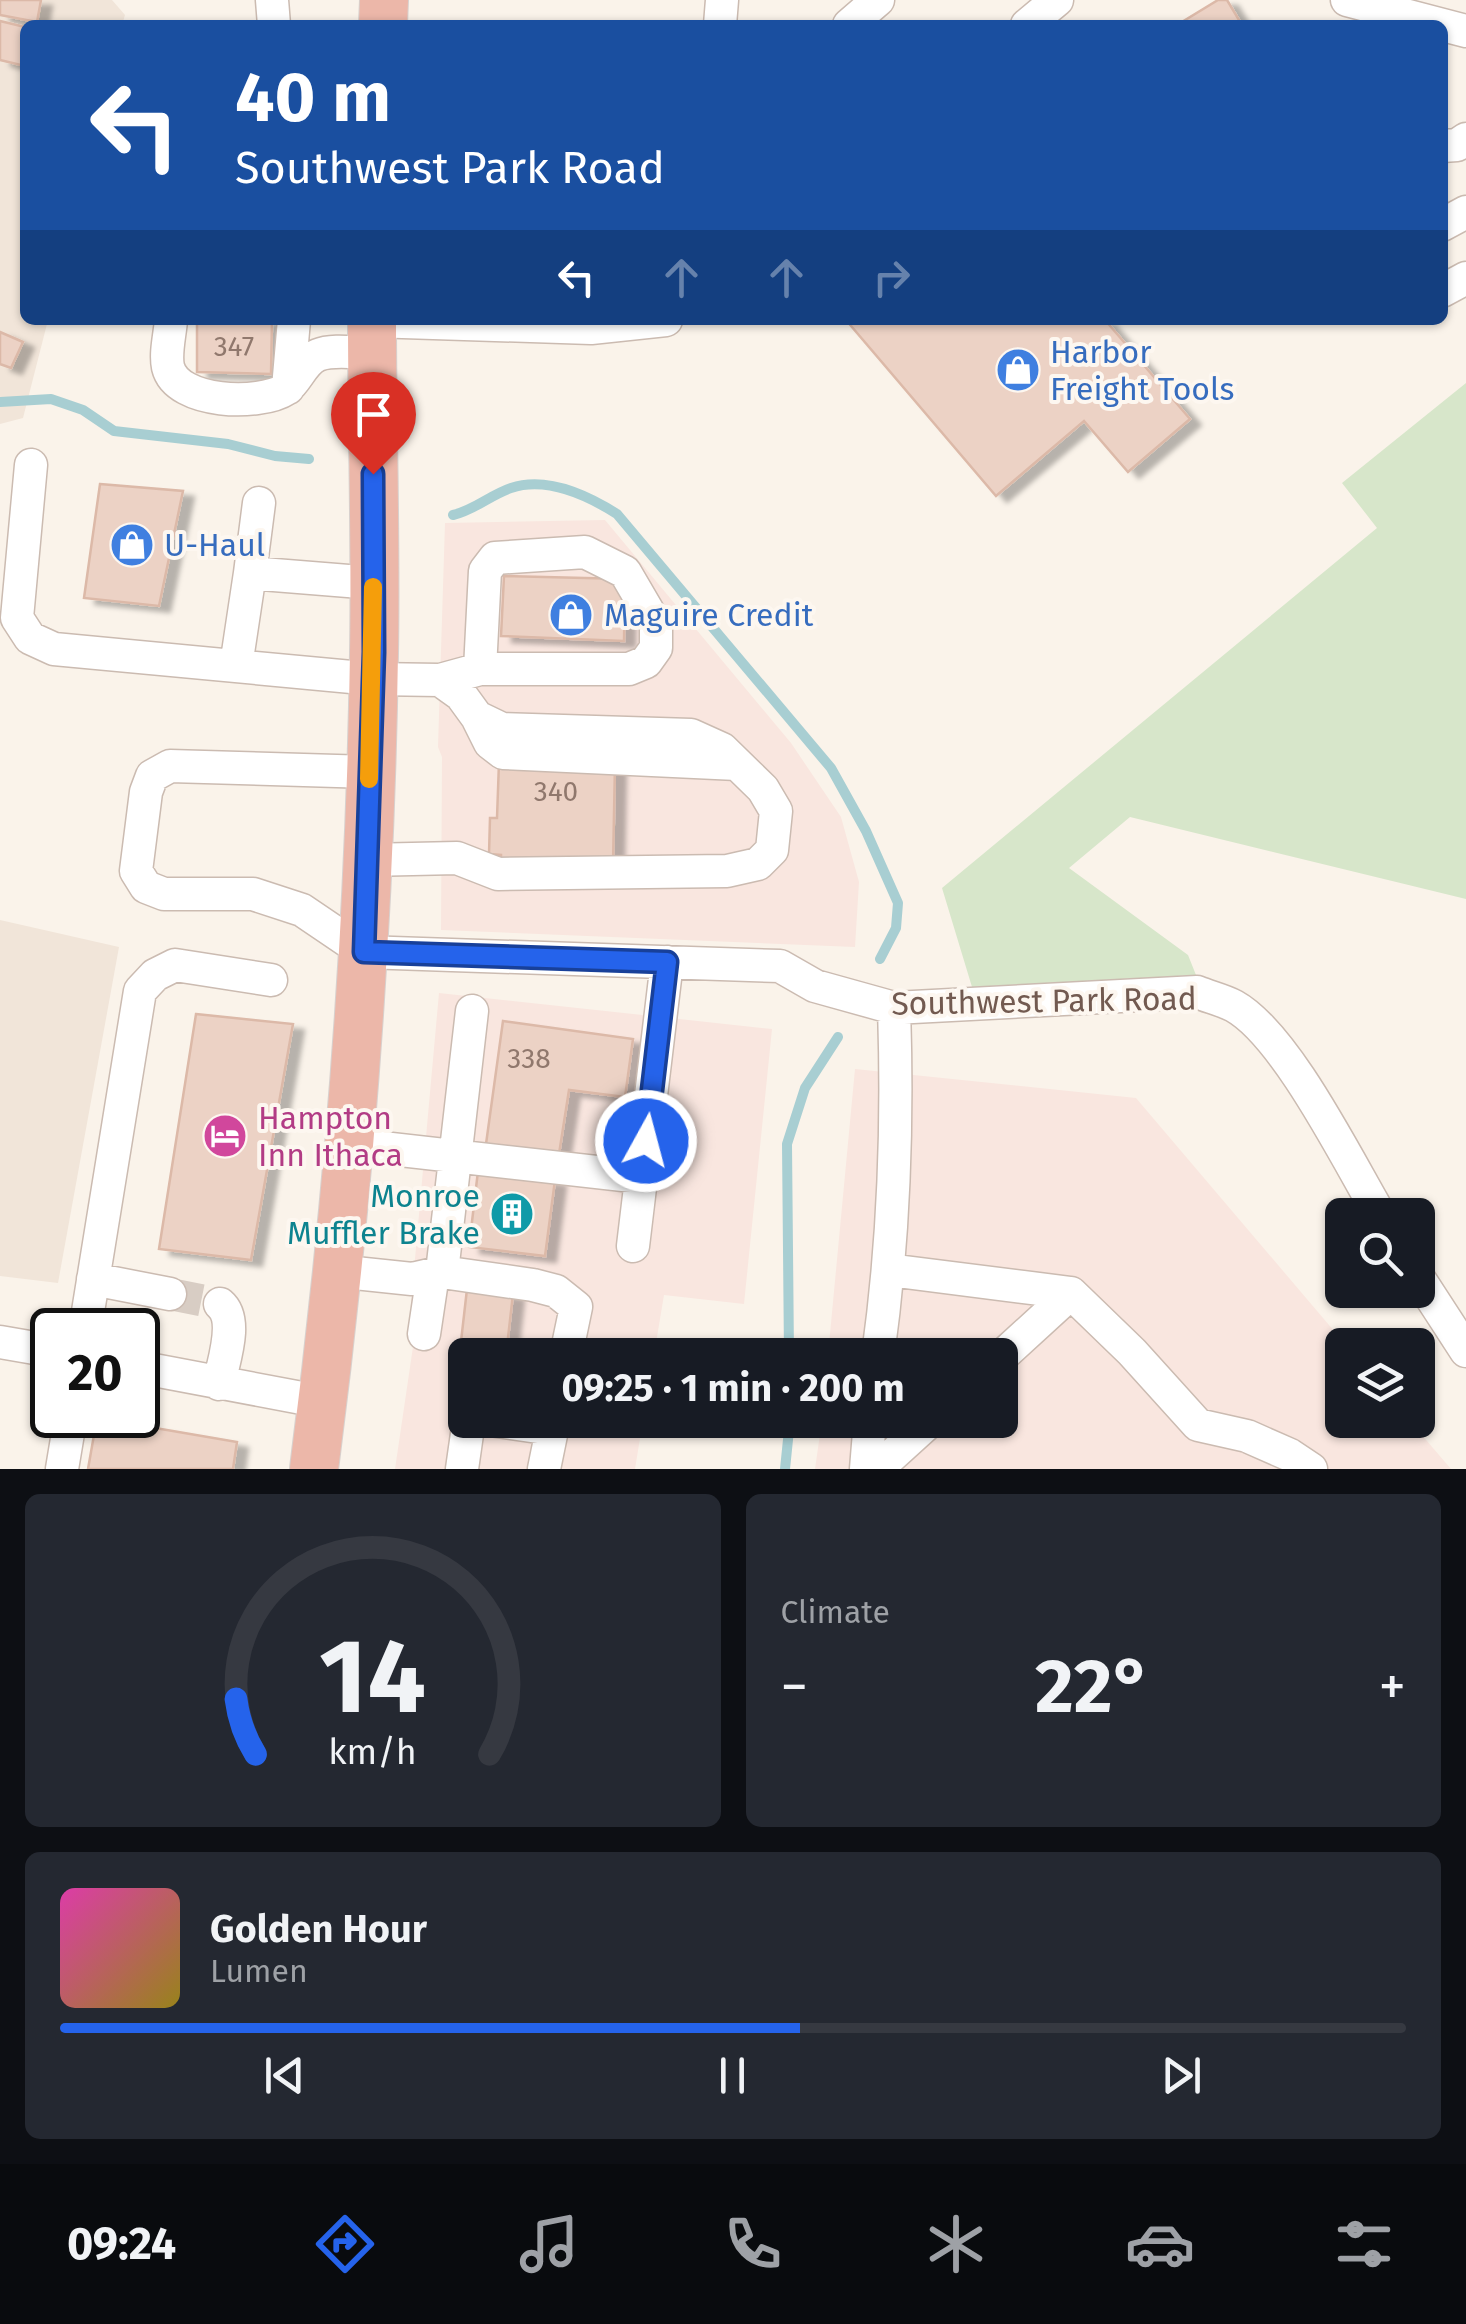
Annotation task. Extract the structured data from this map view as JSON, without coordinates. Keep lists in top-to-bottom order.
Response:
{
  "streets": {
    "street": ["Southwest Park Road"]
  },
  "places": {
    "shop": ["Harbor Freight Tools", "U-Haul", "Maguire Credit"],
    "hotel": ["Hampton Inn Ithaca"],
    "building": ["Monroe Muffler Brake"]
  },
  "house_numbers": ["347", "340", "338"],
  "page": {
    "turn": ["40 m", "Southwest Park Road"],
    "limit": "20",
    "trip": "09:25 · 1 min · 200 m",
    "tile": "Climate",
    "heat": ["−", "22°", "+"],
    "song": ["Golden Hour", "Lumen"],
    "tabs": "09:24",
    "gauge": ["14", "km/h"]
  }
}
